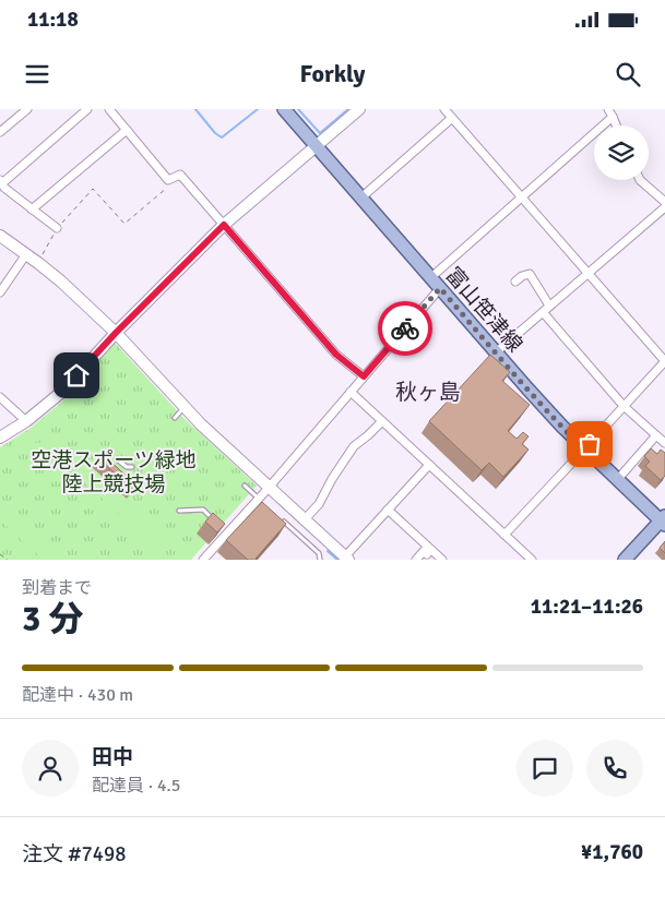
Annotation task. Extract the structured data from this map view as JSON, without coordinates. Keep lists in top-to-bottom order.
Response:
{
  "streets": {
    "main road": ["富山笹津線"]
  },
  "districts": ["秋ヶ島"],
  "parks": ["空港スポーツ緑地 陸上競技場"],
  "page": {
    "status": "11:18",
    "header": "Forkly",
    "heading": ["3 分", "到着まで", "11:21–11:26"],
    "panel": [
      "田中",
      "配達員 · 4.5",
      "注文 #7498",
      "¥1,760"
    ],
    "bar": "配達中 · 430 m"
  }
}
